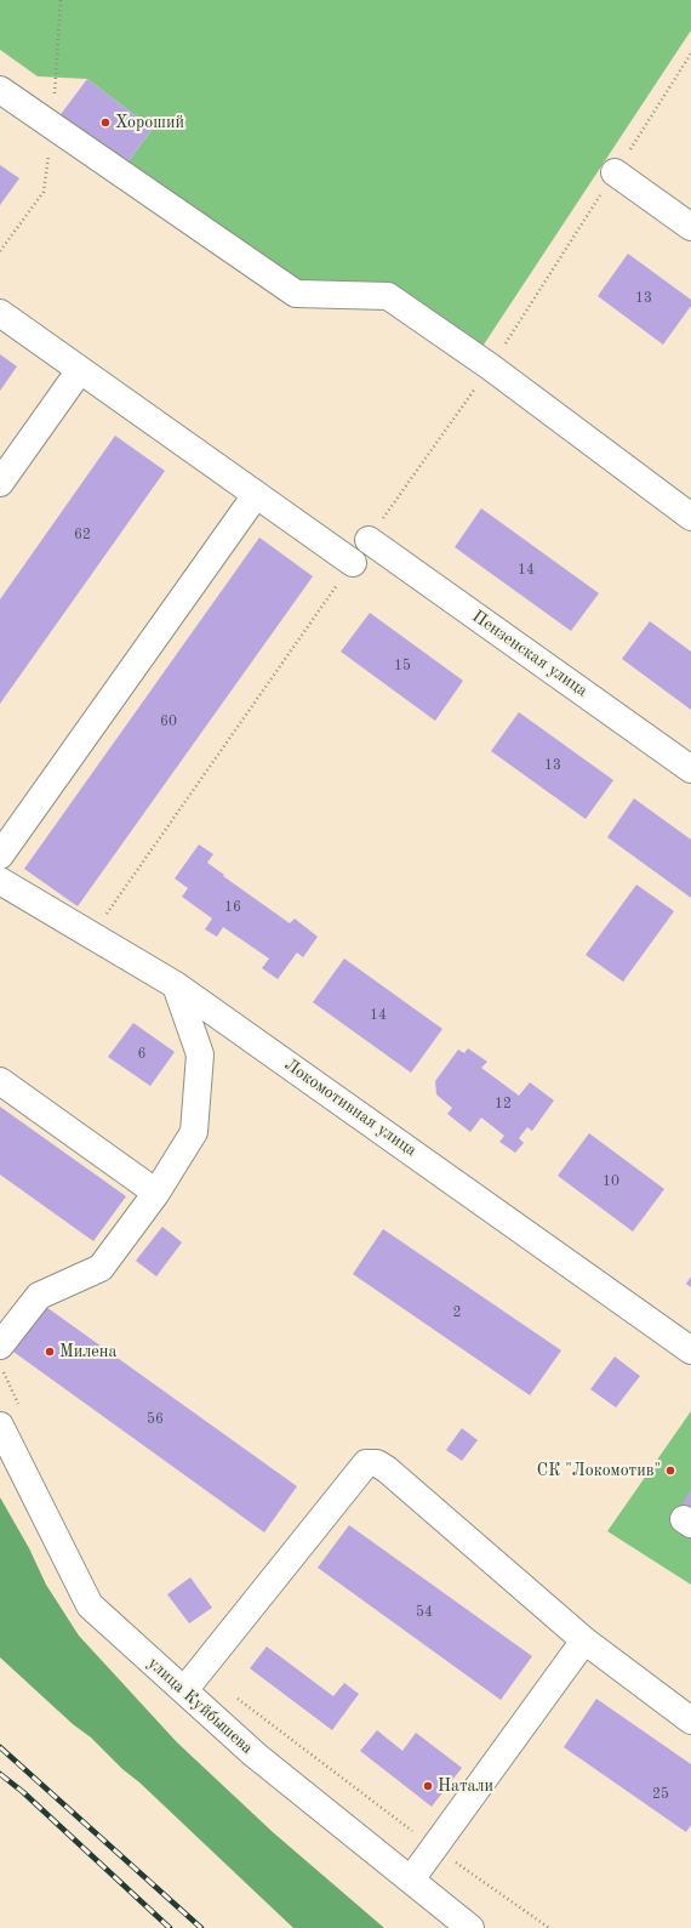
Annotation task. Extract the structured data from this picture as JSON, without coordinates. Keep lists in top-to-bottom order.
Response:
{
  "streets": {
    "street": ["Пензенская улица", "Локомотивная улица", "улица Куйбышева"]
  },
  "places": [
    "Хороший",
    "Милена",
    "СК \"Локомотив\"",
    "Натали"
  ],
  "house_numbers": [
    "13",
    "62",
    "14",
    "15",
    "60",
    "13",
    "16",
    "14",
    "6",
    "12",
    "10",
    "2",
    "56",
    "54",
    "25"
  ]
}
